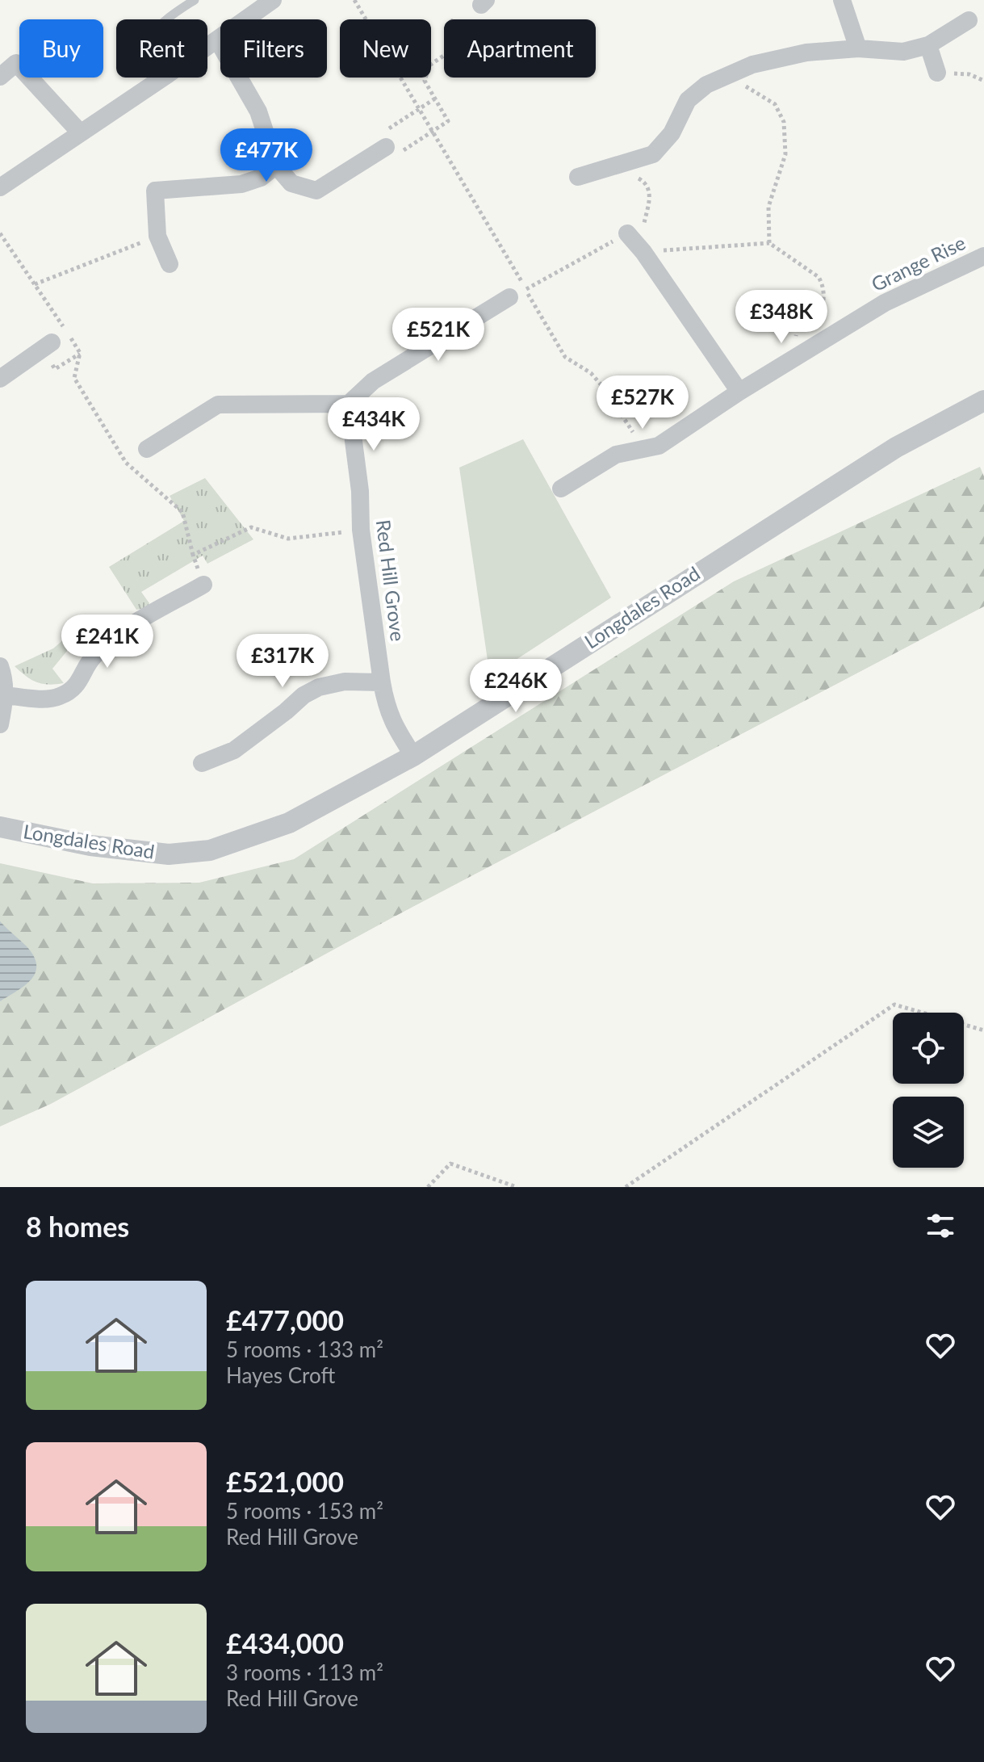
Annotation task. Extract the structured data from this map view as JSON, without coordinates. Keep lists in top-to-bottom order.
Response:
{
  "streets": {
    "street": ["Grange Rise", "Red Hill Grove", "Longdales Road"]
  },
  "crossings": [
    ["Red Hill Grove", "Longdales Road"]
  ],
  "page": {
    "chip": [
      "Buy",
      "Rent",
      "Filters",
      "New",
      "Apartment"
    ],
    "price": [
      "£477K",
      "£348K",
      "£521K",
      "£527K",
      "£434K",
      "£241K",
      "£317K",
      "£246K"
    ],
    "heading": "8 homes",
    "list": [
      {
        "name": "£477,000",
        "note": "5 rooms · 133 m² · Hayes Croft"
      },
      {
        "name": "£521,000",
        "note": "5 rooms · 153 m² · Red Hill Grove"
      },
      {
        "name": "£434,000",
        "note": "3 rooms · 113 m² · Red Hill Grove"
      }
    ]
  }
}
